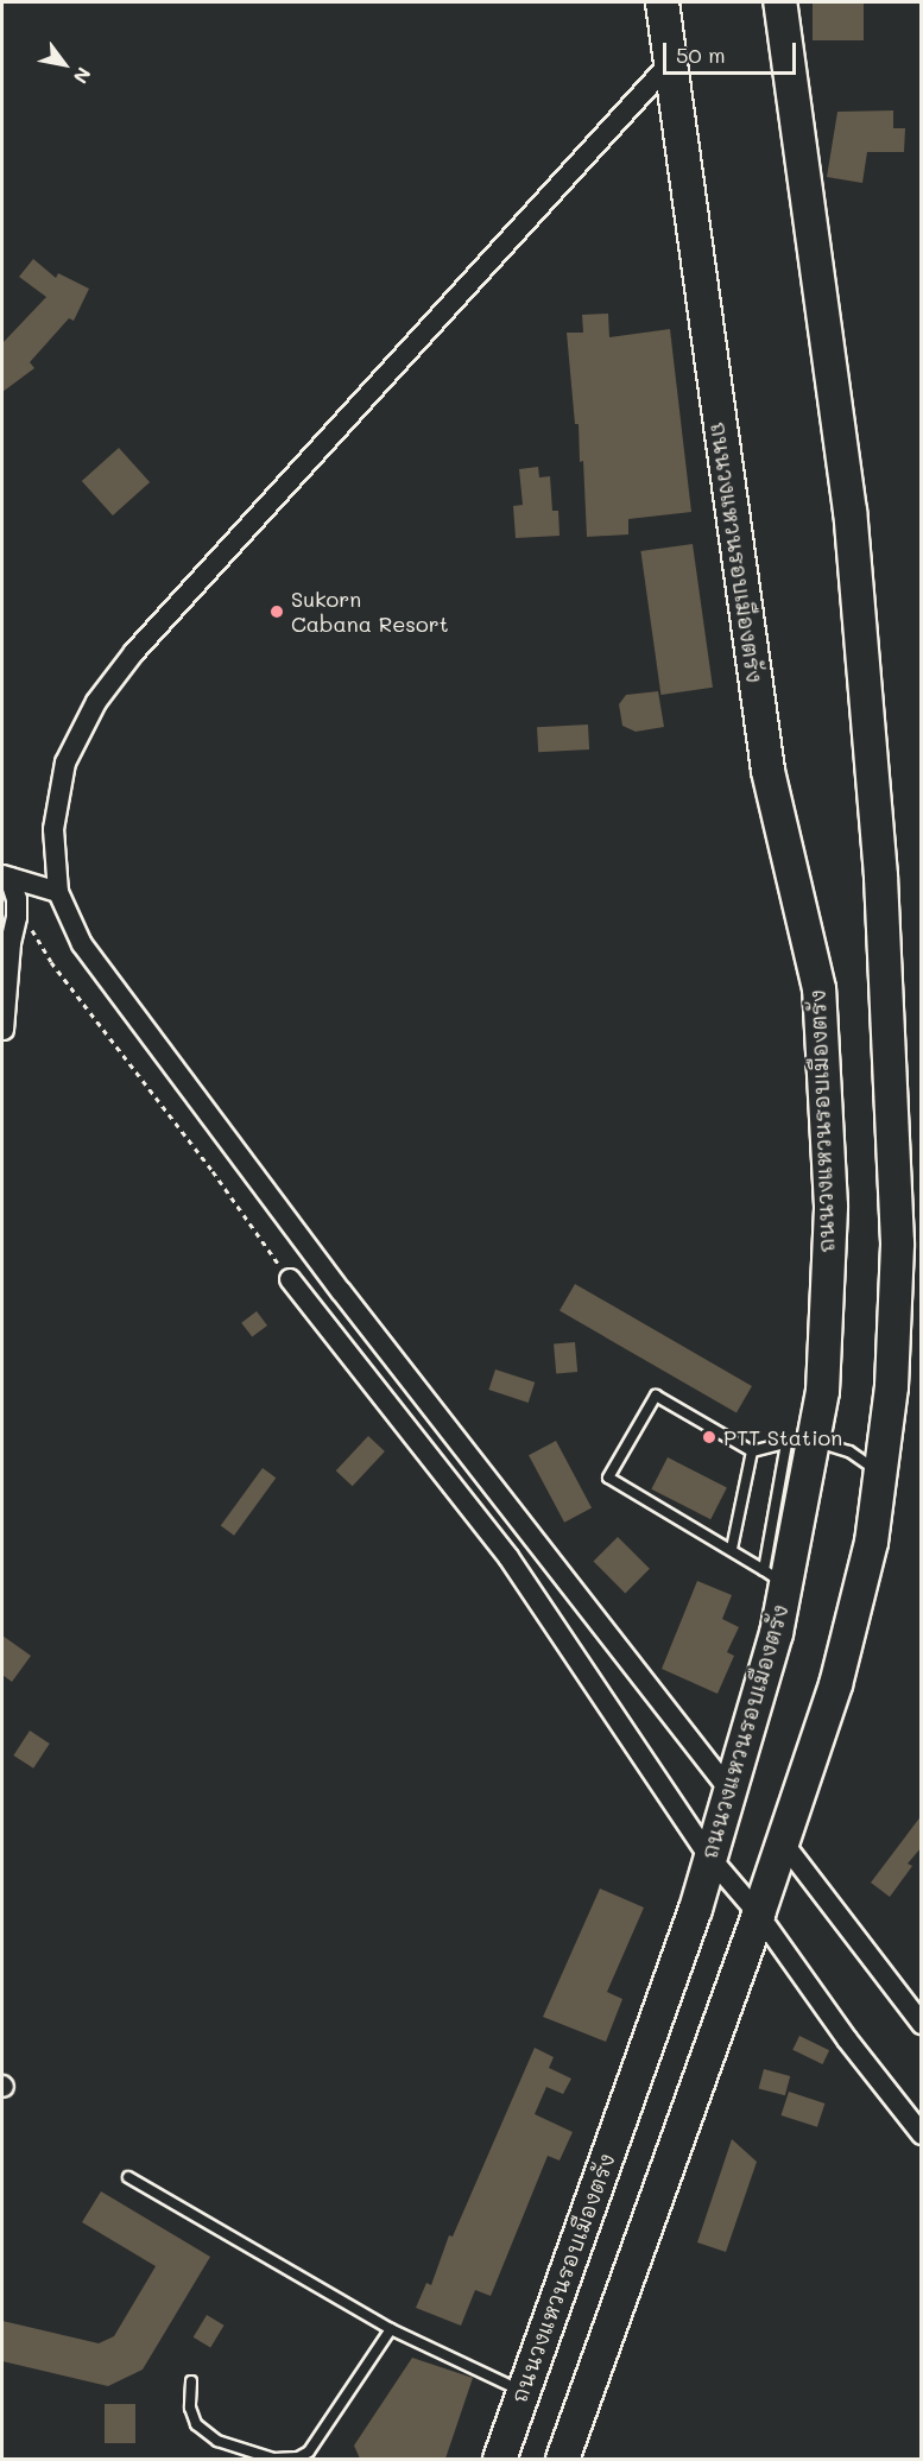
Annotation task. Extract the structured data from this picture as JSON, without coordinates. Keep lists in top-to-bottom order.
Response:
{
  "streets": {
    "highway": ["ถนนวงแหวนรอบเมืองตรัง"]
  },
  "places": ["Sukorn Cabana Resort", "PTT Station"],
  "scale_bar": "50 m",
  "north": "bottom right"
}
